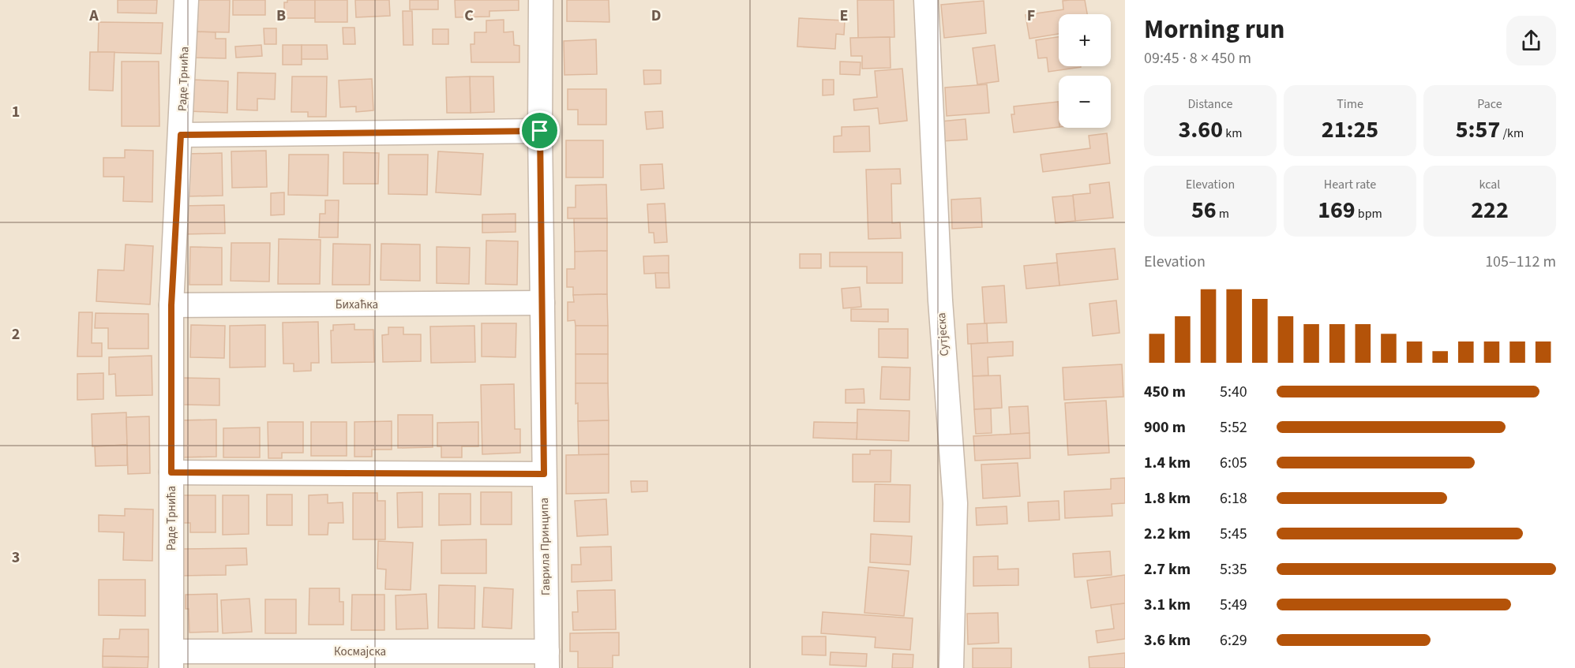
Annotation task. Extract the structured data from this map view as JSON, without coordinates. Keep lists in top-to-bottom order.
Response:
{
  "streets": {
    "street": [
      "Раде Трнића",
      "Бихаћка",
      "Сутјеска",
      "Гаврила Принципа",
      "Космајска"
    ]
  },
  "crossings": [
    ["Раде Трнића", "Бихаћка"],
    ["Раде Трнића", "Космајска"],
    ["Бихаћка", "Гаврила Принципа"],
    ["Гаврила Принципа", "Космајска"]
  ],
  "page": {
    "heading": ["Morning run", "09:45 · 8 × 450 m"],
    "map_buttons": ["+", "−"],
    "stats": [
      ["Distance", "3.60 km"],
      ["Time", "21:25"],
      ["Pace", "5:57 /km"],
      ["Elevation", "56 m"],
      ["Heart rate", "169 bpm"],
      ["kcal", "222"]
    ],
    "chart": ["Elevation", "105–112 m"],
    "list": [
      {
        "name": "450 m",
        "note": "5:40"
      },
      {
        "name": "900 m",
        "note": "5:52"
      },
      {
        "name": "1.4 km",
        "note": "6:05"
      },
      {
        "name": "1.8 km",
        "note": "6:18"
      },
      {
        "name": "2.2 km",
        "note": "5:45"
      },
      {
        "name": "2.7 km",
        "note": "5:35"
      },
      {
        "name": "3.1 km",
        "note": "5:49"
      },
      {
        "name": "3.6 km",
        "note": "6:29"
      }
    ]
  },
  "grid": {
    "columns": [
      "A",
      "B",
      "C",
      "D",
      "E",
      "F"
    ],
    "rows": ["1", "2", "3"]
  }
}
